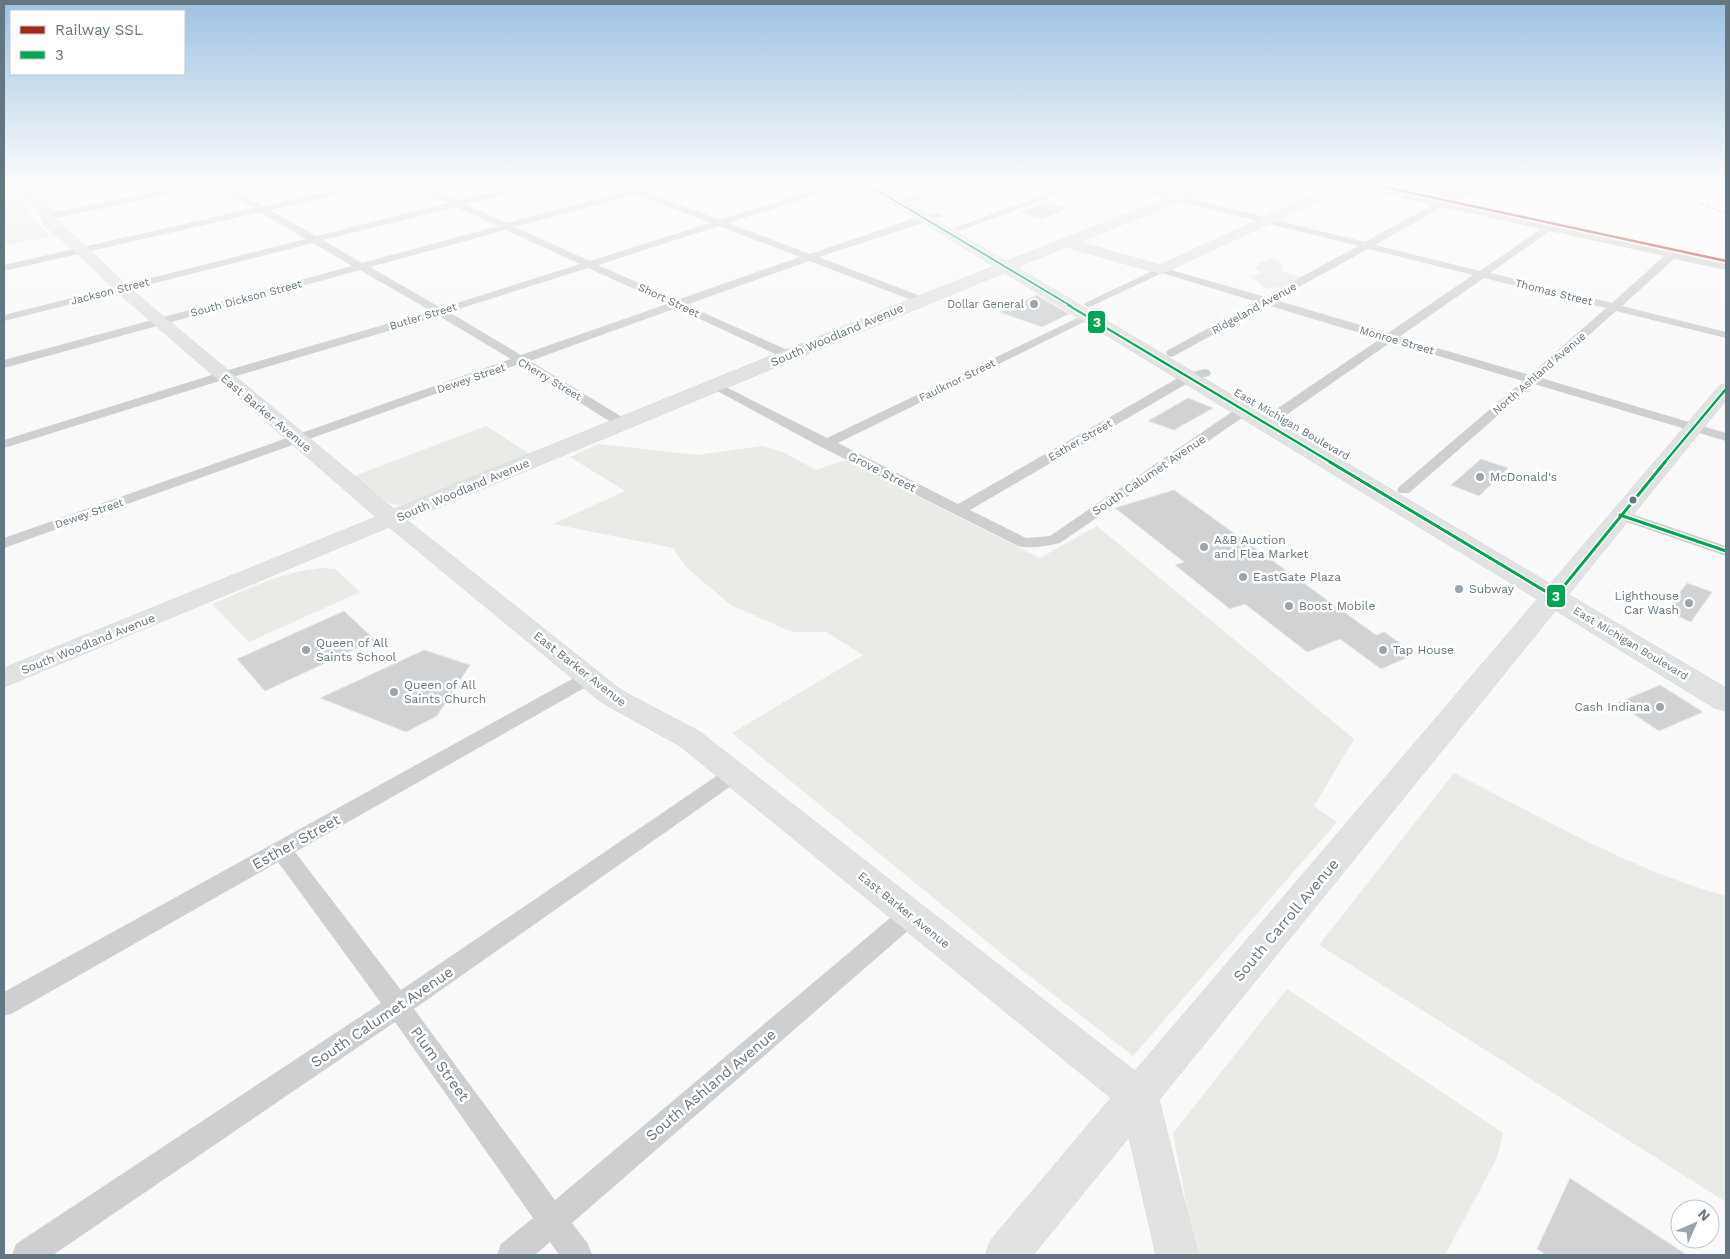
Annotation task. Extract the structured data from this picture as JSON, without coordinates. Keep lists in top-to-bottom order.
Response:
{
  "streets": {
    "main road": ["East Michigan Boulevard"],
    "street": [
      "Jackson Street",
      "Thomas Street",
      "South Dickson Street",
      "Short Street",
      "Ridgeland Avenue",
      "Butler Street",
      "South Woodland Avenue",
      "Monroe Street",
      "North Ashland Avenue",
      "Dewey Street",
      "Cherry Street",
      "Faulknor Street",
      "East Barker Avenue",
      "Esther Street",
      "Grove Street",
      "South Calumet Avenue",
      "South Carroll Avenue",
      "Plum Street",
      "South Ashland Avenue"
    ]
  },
  "crossings": [
    ["Jackson Street", "East Barker Avenue"],
    ["Thomas Street", "Ridgeland Avenue"],
    ["Thomas Street", "North Ashland Avenue"],
    ["South Dickson Street", "Cherry Street"],
    ["South Dickson Street", "East Barker Avenue"],
    ["Short Street", "Butler Street"],
    ["Short Street", "South Woodland Avenue"],
    ["Short Street", "Dewey Street"],
    ["Ridgeland Avenue", "Monroe Street"],
    ["Ridgeland Avenue", "East Michigan Boulevard"],
    ["Butler Street", "Cherry Street"],
    ["Butler Street", "East Barker Avenue"],
    ["South Woodland Avenue", "Monroe Street"],
    ["South Woodland Avenue", "Cherry Street"],
    ["South Woodland Avenue", "East Barker Avenue"],
    ["South Woodland Avenue", "East Michigan Boulevard"],
    ["South Woodland Avenue", "Grove Street"],
    ["Monroe Street", "North Ashland Avenue"],
    ["Monroe Street", "Faulknor Street"],
    ["Monroe Street", "South Carroll Avenue"],
    ["North Ashland Avenue", "East Michigan Boulevard"],
    ["Dewey Street", "Cherry Street"],
    ["Dewey Street", "East Barker Avenue"],
    ["Faulknor Street", "East Michigan Boulevard"],
    ["Faulknor Street", "Grove Street"],
    ["East Barker Avenue", "Esther Street"],
    ["East Barker Avenue", "South Calumet Avenue"],
    ["East Barker Avenue", "South Carroll Avenue"],
    ["East Barker Avenue", "South Ashland Avenue"],
    ["East Michigan Boulevard", "Esther Street"],
    ["East Michigan Boulevard", "South Calumet Avenue"],
    ["East Michigan Boulevard", "South Carroll Avenue"],
    ["Esther Street", "Grove Street"],
    ["Esther Street", "Plum Street"],
    ["Grove Street", "South Calumet Avenue"],
    ["South Calumet Avenue", "Plum Street"],
    ["Plum Street", "South Ashland Avenue"]
  ],
  "places": [
    "Dollar General",
    "McDonald's",
    "A&B Auction and Flea Market",
    "EastGate Plaza",
    "Subway",
    "Lighthouse Car Wash",
    "Boost Mobile",
    "Queen of All Saints School",
    "Tap House",
    "Queen of All Saints Church",
    "Cash Indiana"
  ],
  "lines": ["rail line SSL", "transit line 3"],
  "legend": ["Railway SSL", "3"],
  "north": "top right"
}
